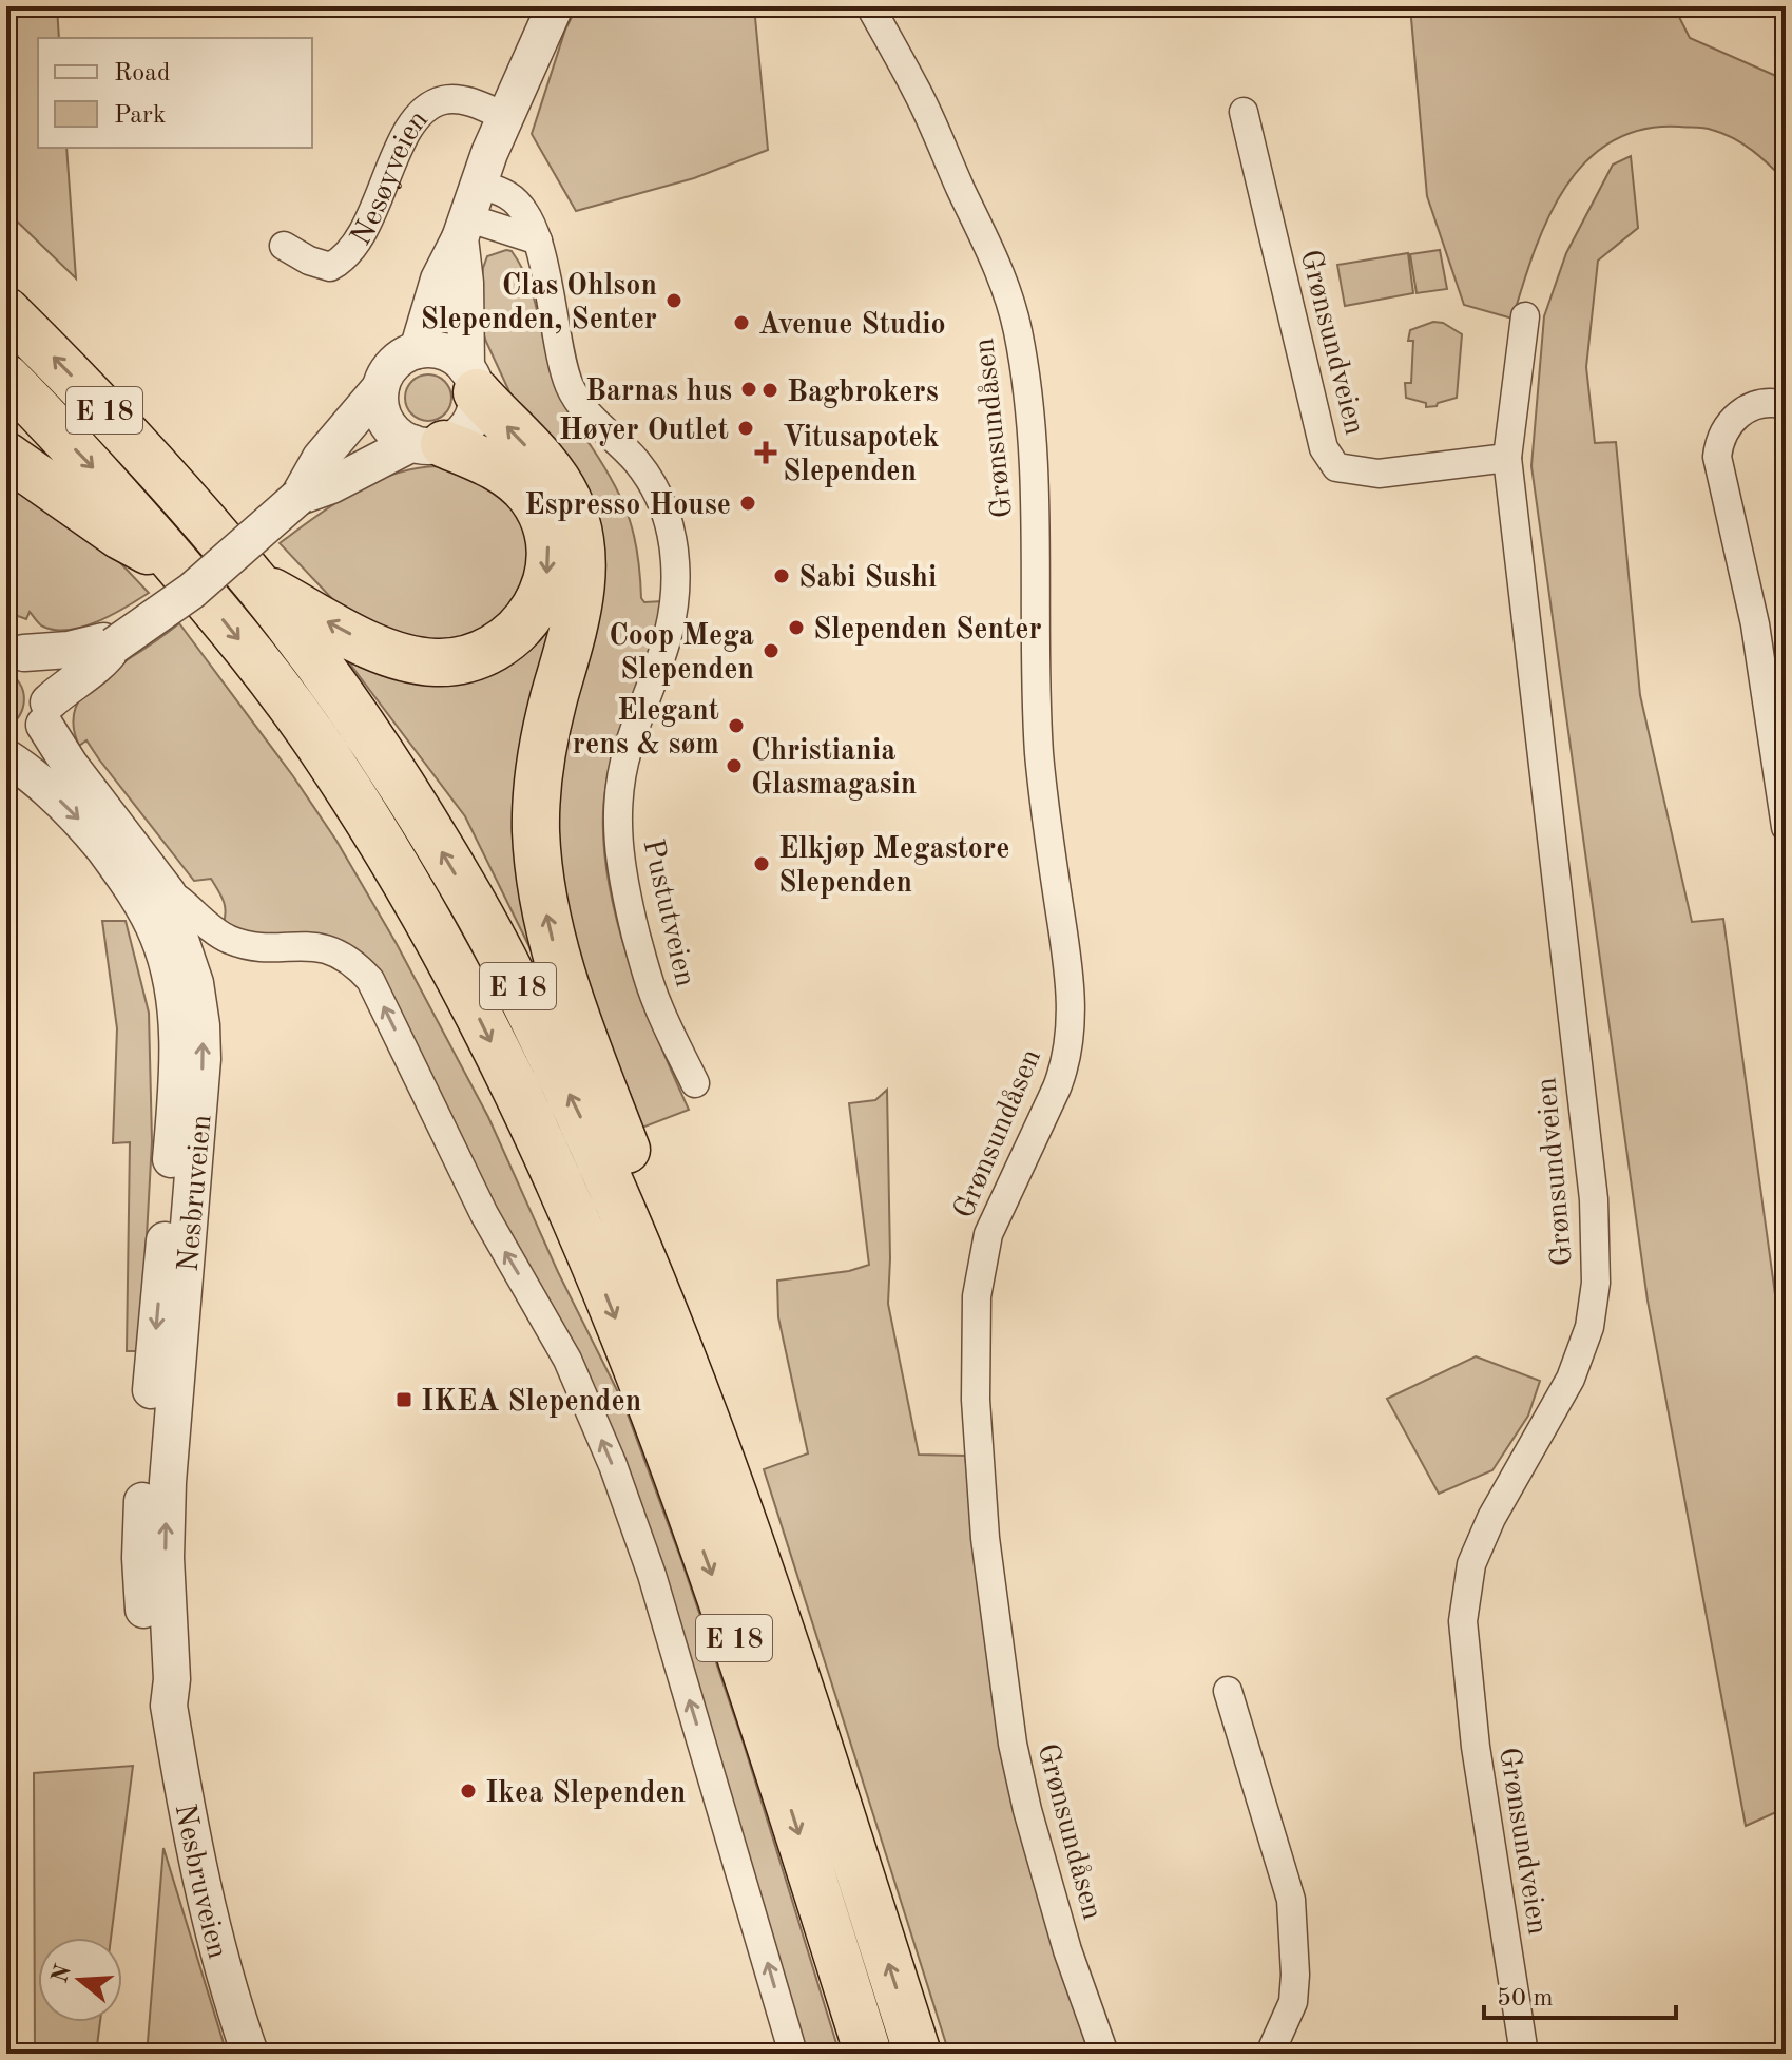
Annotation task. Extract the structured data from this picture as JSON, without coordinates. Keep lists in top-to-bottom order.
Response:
{
  "streets": {
    "highway": ["E 18"],
    "street": [
      "Nesøyveien",
      "Grønsundveien",
      "Grønsundåsen",
      "Pustutveien",
      "Nesbruveien"
    ]
  },
  "places": {
    "other": [
      "Clas Ohlson Slependen, Senter",
      "Avenue Studio",
      "Barnas hus",
      "Bagbrokers",
      "Høyer Outlet",
      "Espresso House",
      "Sabi Sushi",
      "Slependen Senter",
      "Coop Mega Slependen",
      "Elegant rens & søm",
      "Christiania Glasmagasin",
      "Elkjøp Megastore Slependen",
      "Ikea Slependen"
    ],
    "health": ["Vitusapotek Slependen"],
    "transit": ["IKEA Slependen"]
  },
  "legend": ["Road", "Park"],
  "scale_bar": "50 m",
  "north": "left"
}
